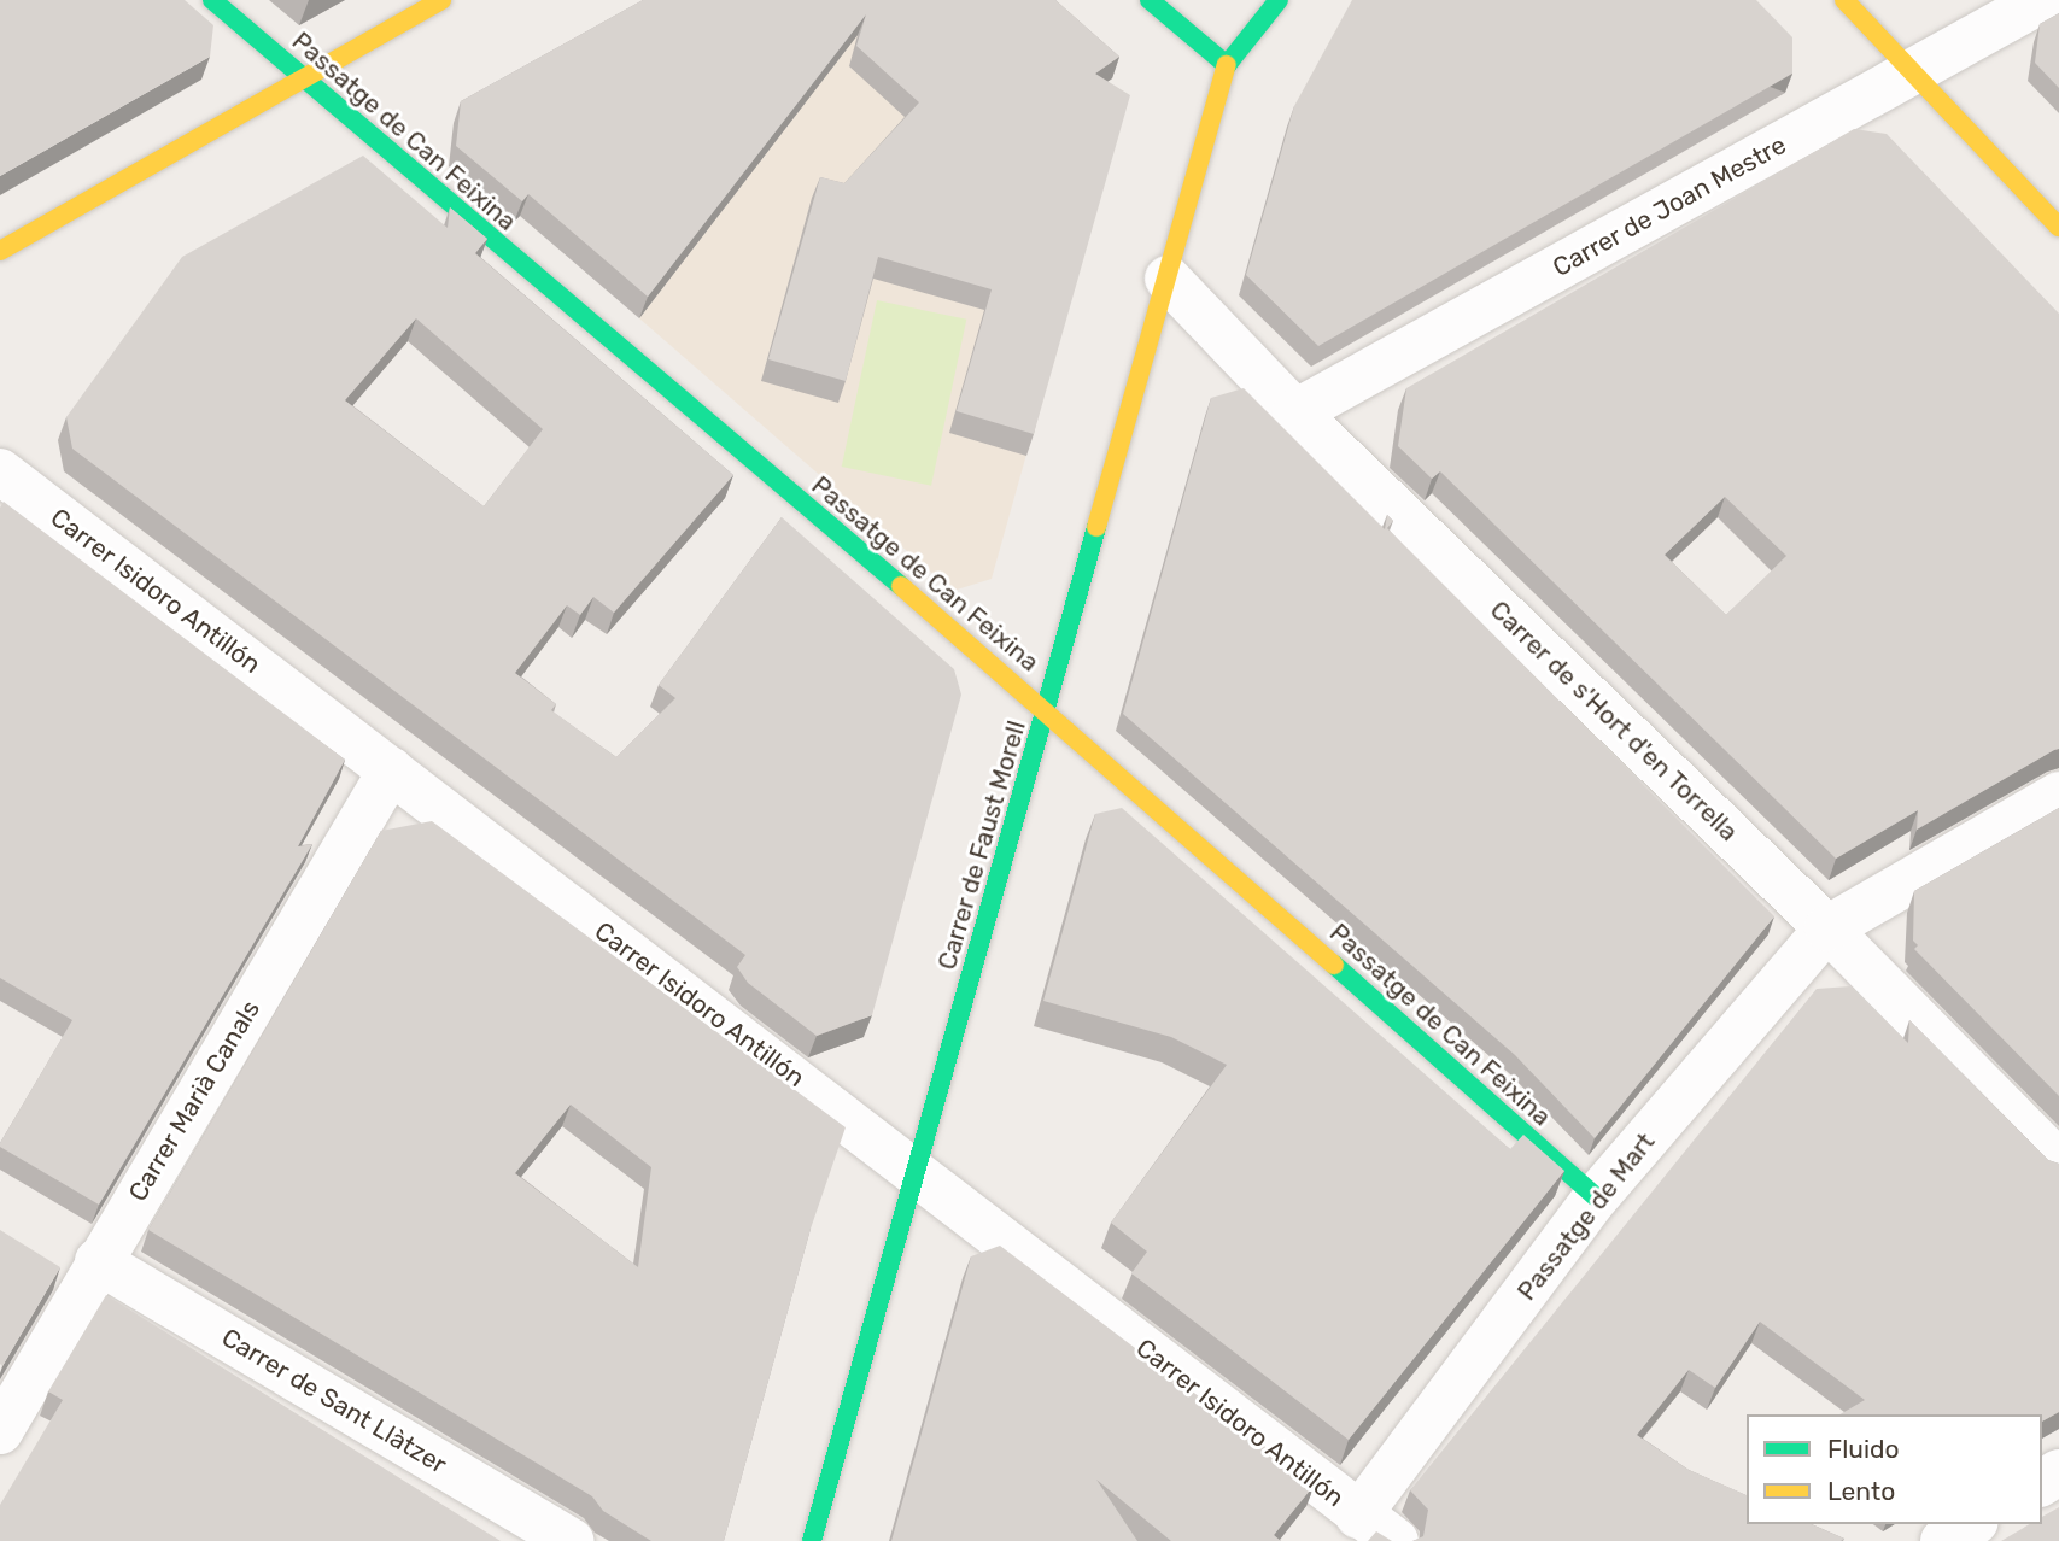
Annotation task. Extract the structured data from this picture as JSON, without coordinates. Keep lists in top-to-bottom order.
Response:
{
  "streets": {
    "street": [
      "Passatge de Can Feixina",
      "Carrer de Joan Mestre",
      "Carrer Isidoro Antillón",
      "Carrer de s'Hort d'en Torrella",
      "Carrer de Faust Morell",
      "Carrer Marià Canals",
      "Passatge de Mart",
      "Carrer de Sant Llàtzer"
    ]
  },
  "crossings": [
    ["Passatge de Can Feixina", "Carrer de Faust Morell"],
    ["Passatge de Can Feixina", "Passatge de Mart"],
    ["Carrer de Joan Mestre", "Carrer de s'Hort d'en Torrella"],
    ["Carrer Isidoro Antillón", "Carrer de Faust Morell"],
    ["Carrer Isidoro Antillón", "Carrer Marià Canals"],
    ["Carrer Isidoro Antillón", "Passatge de Mart"],
    ["Carrer de s'Hort d'en Torrella", "Carrer de Faust Morell"],
    ["Carrer de s'Hort d'en Torrella", "Passatge de Mart"],
    ["Carrer Marià Canals", "Carrer de Sant Llàtzer"]
  ],
  "legend": ["Fluido", "Lento"]
}
